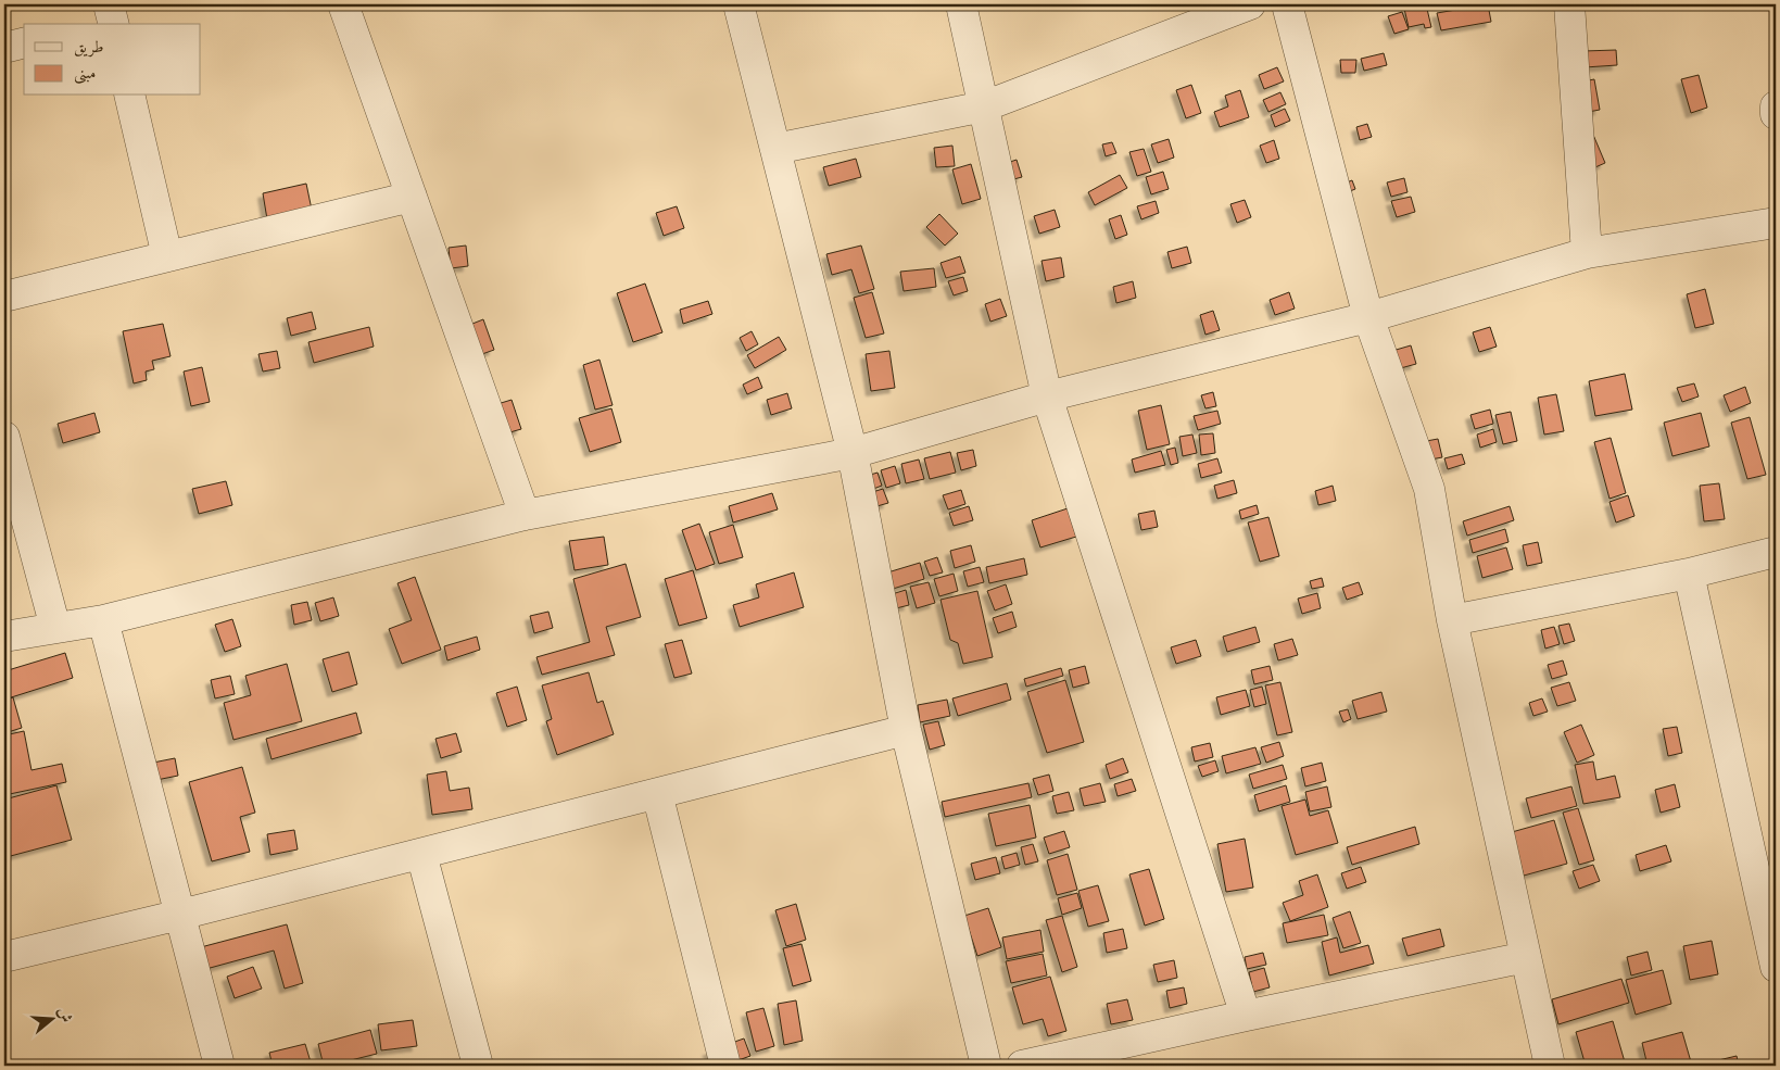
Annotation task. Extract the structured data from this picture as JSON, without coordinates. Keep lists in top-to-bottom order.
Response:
{
  "legend": ["طريق", "مبنى"],
  "north": "right"
}
